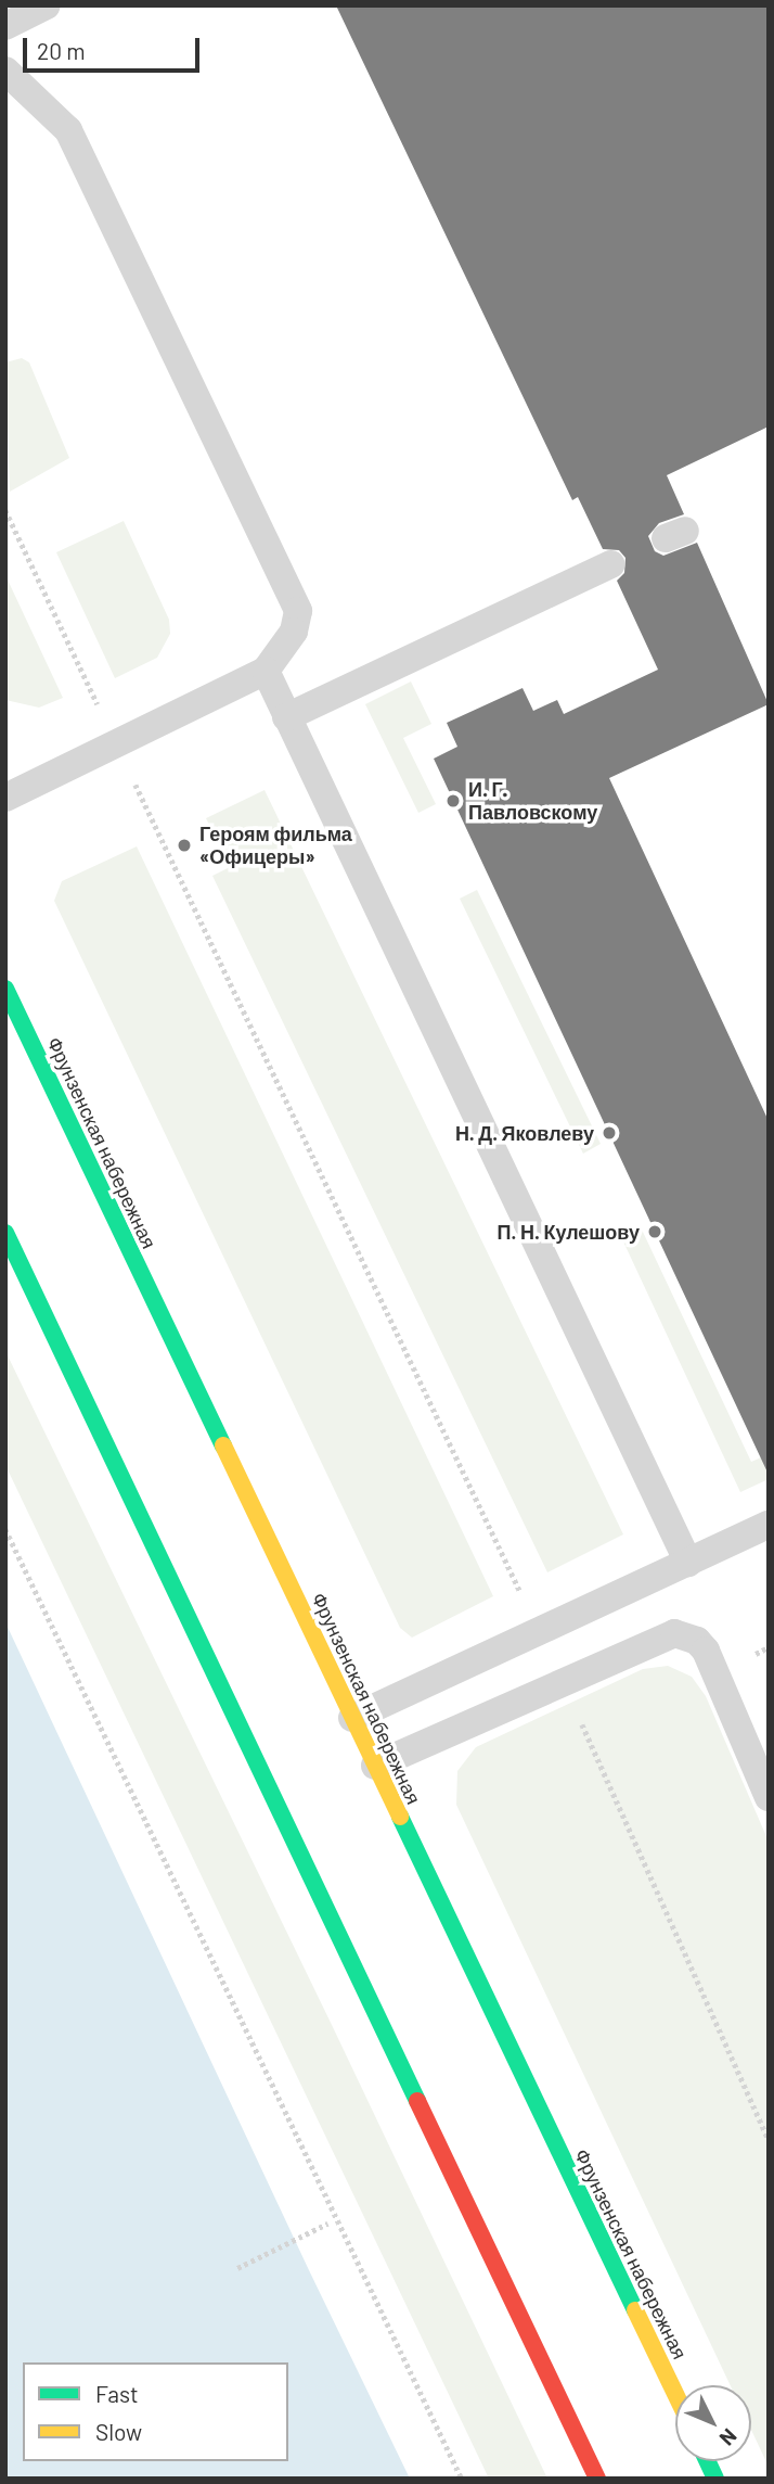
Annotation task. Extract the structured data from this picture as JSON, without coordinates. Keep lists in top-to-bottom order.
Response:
{
  "streets": {
    "main road": ["Фрунзенская набережная"]
  },
  "places": [
    "И. Г. Павловскому",
    "Героям фильма «Офицеры»",
    "Н. Д. Яковлеву",
    "П. Н. Кулешову"
  ],
  "legend": ["Fast", "Slow"],
  "scale_bar": "20 m",
  "north": "bottom right"
}
